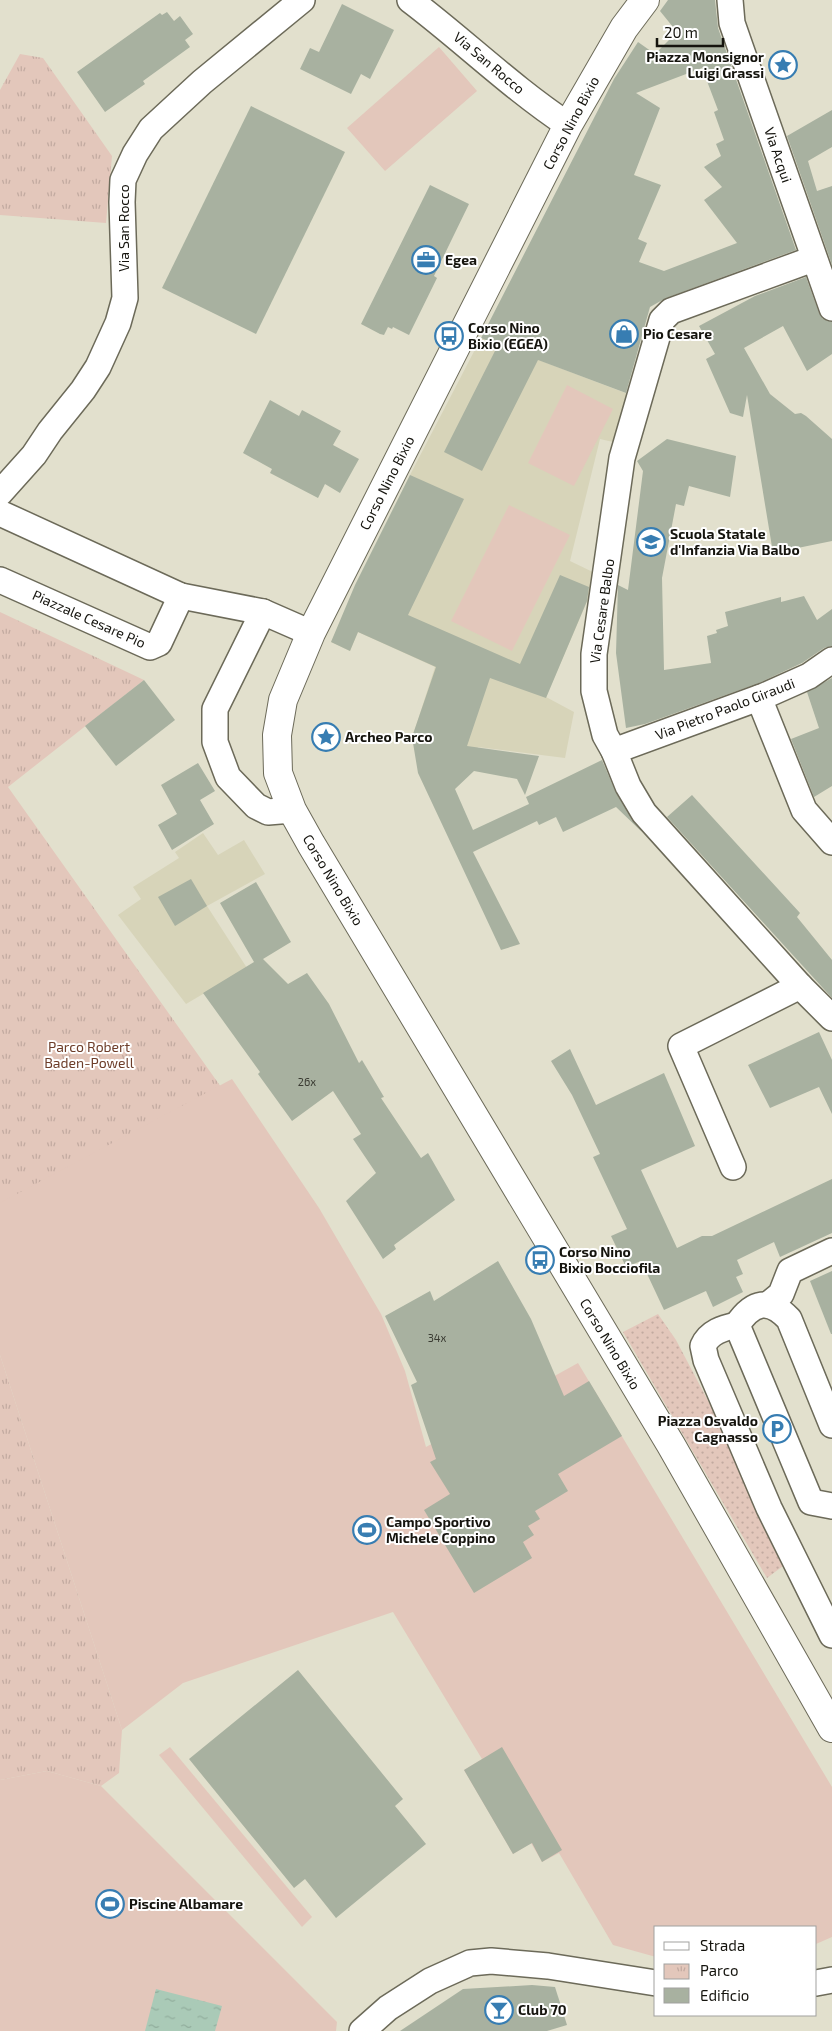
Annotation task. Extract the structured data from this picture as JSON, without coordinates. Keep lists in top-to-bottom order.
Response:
{
  "streets": {
    "main road": ["Corso Nino Bixio"],
    "street": [
      "Via San Rocco",
      "Via Acqui",
      "Via Cesare Balbo",
      "Piazzale Cesare Pio",
      "Via Pietro Paolo Giraudi"
    ]
  },
  "crossings": [
    ["Via San Rocco", "Corso Nino Bixio"],
    ["Via Acqui", "Via Cesare Balbo"],
    ["Via Cesare Balbo", "Via Pietro Paolo Giraudi"]
  ],
  "parks": ["Parco Robert Baden-Powell"],
  "places": {
    "place": ["Piazza Monsignor Luigi Grassi", "Archeo Parco"],
    "office": ["Egea"],
    "shop": ["Pio Cesare"],
    "bus stop": ["Corso Nino Bixio (EGEA)", "Corso Nino Bixio Bocciofila"],
    "school or university": ["Scuola Statale d'Infanzia Via Balbo"],
    "parking": ["Piazza Osvaldo Cagnasso"],
    "sports": ["Campo Sportivo Michele Coppino", "Piscine Albamare"],
    "bar": ["Club 70"]
  },
  "house_numbers": ["26x", "34x"],
  "legend": ["Strada", "Parco", "Edificio"],
  "scale_bar": "20 m"
}
